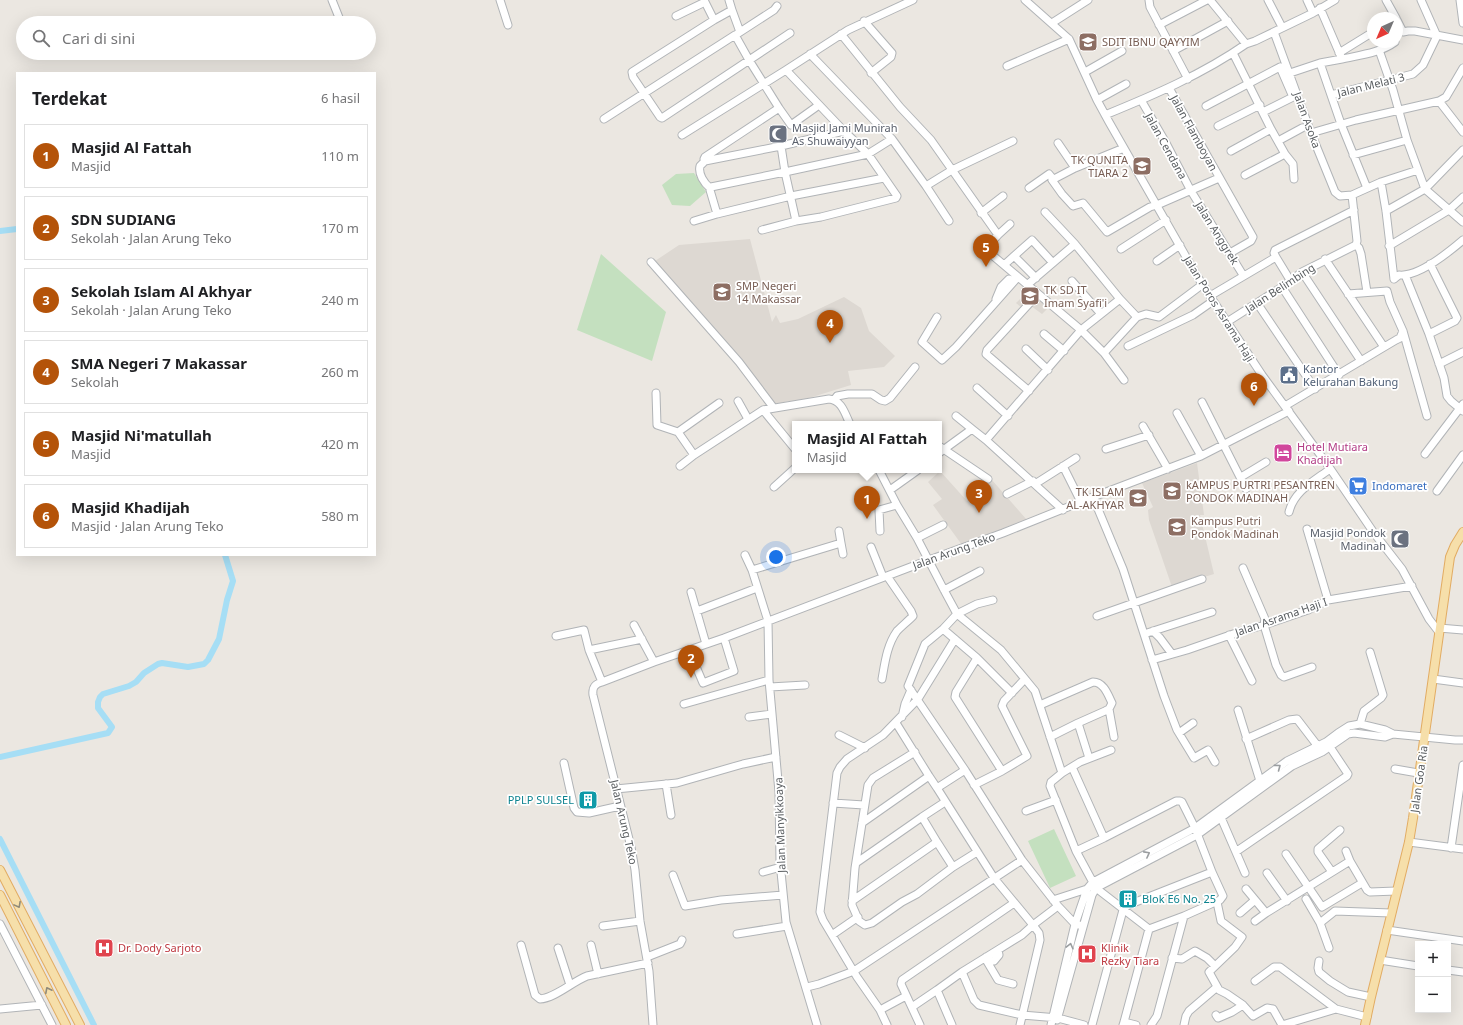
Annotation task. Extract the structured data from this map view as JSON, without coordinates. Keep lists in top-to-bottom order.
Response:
{
  "streets": {
    "main road": ["Jalan Goa Ria"],
    "street": [
      "Jalan Melati 3",
      "Jalan Asoka",
      "Jalan Flamboyan",
      "Jalan Cendana",
      "Jalan Anggrek",
      "Jalan Belimbing",
      "Jalan Poros Asrama Haji",
      "Jalan Arung Teko",
      "Jalan Asrama Haji I",
      "Jalan Manyikkoaya"
    ]
  },
  "crossings": [
    ["Jalan Flamboyan", "Jalan Anggrek"],
    ["Jalan Cendana", "Jalan Anggrek"],
    ["Jalan Belimbing", "Jalan Poros Asrama Haji"],
    ["Jalan Poros Asrama Haji", "Jalan Arung Teko"],
    ["Jalan Poros Asrama Haji", "Jalan Asrama Haji I"],
    ["Jalan Poros Asrama Haji", "Jalan Goa Ria"],
    ["Jalan Arung Teko", "Jalan Manyikkoaya"]
  ],
  "places": {
    "school or university": [
      "SDIT IBNU QAYYIM",
      "TK QUNITA TIARA 2",
      "SMP Negeri 14 Makassar",
      "TK SD IT Imam Syafi'i",
      "kAMPUS PURTRI PESANTREN PONDOK MADINAH",
      "TK ISLAM AL-AKHYAR",
      "Kampus Putri Pondok Madinah"
    ],
    "mosque": ["Masjid Jami Munirah As Shuwaiyyan", "Masjid Pondok Madinah"],
    "public building": ["Kantor Kelurahan Bakung"],
    "hotel": ["Hotel Mutiara Khadijah"],
    "supermarket": ["Indomaret"],
    "building": ["PPLP SULSEL", "Blok E6 No. 25"],
    "hospital": ["Dr. Dody Sarjoto", "Klinik Rezky Tiara"]
  },
  "north": "bottom left",
  "page": {
    "search": "Cari di sini",
    "heading": ["Terdekat", "6 hasil"],
    "list": [
      {
        "mark": "1",
        "name": "Masjid Al Fattah",
        "note": "Masjid",
        "value": "110 m"
      },
      {
        "mark": "2",
        "name": "SDN SUDIANG",
        "note": "Sekolah · Jalan Arung Teko",
        "value": "170 m"
      },
      {
        "mark": "3",
        "name": "Sekolah Islam Al Akhyar",
        "note": "Sekolah · Jalan Arung Teko",
        "value": "240 m"
      },
      {
        "mark": "4",
        "name": "SMA Negeri 7 Makassar",
        "note": "Sekolah",
        "value": "260 m"
      },
      {
        "mark": "5",
        "name": "Masjid Ni'matullah",
        "note": "Masjid",
        "value": "420 m"
      },
      {
        "mark": "6",
        "name": "Masjid Khadijah",
        "note": "Masjid · Jalan Arung Teko",
        "value": "580 m"
      }
    ],
    "pins": [
      "5",
      "4",
      "6",
      "3",
      "1",
      "2"
    ],
    "popup": ["Masjid Al Fattah", "Masjid"],
    "map_buttons": ["+", "−"]
  }
}
